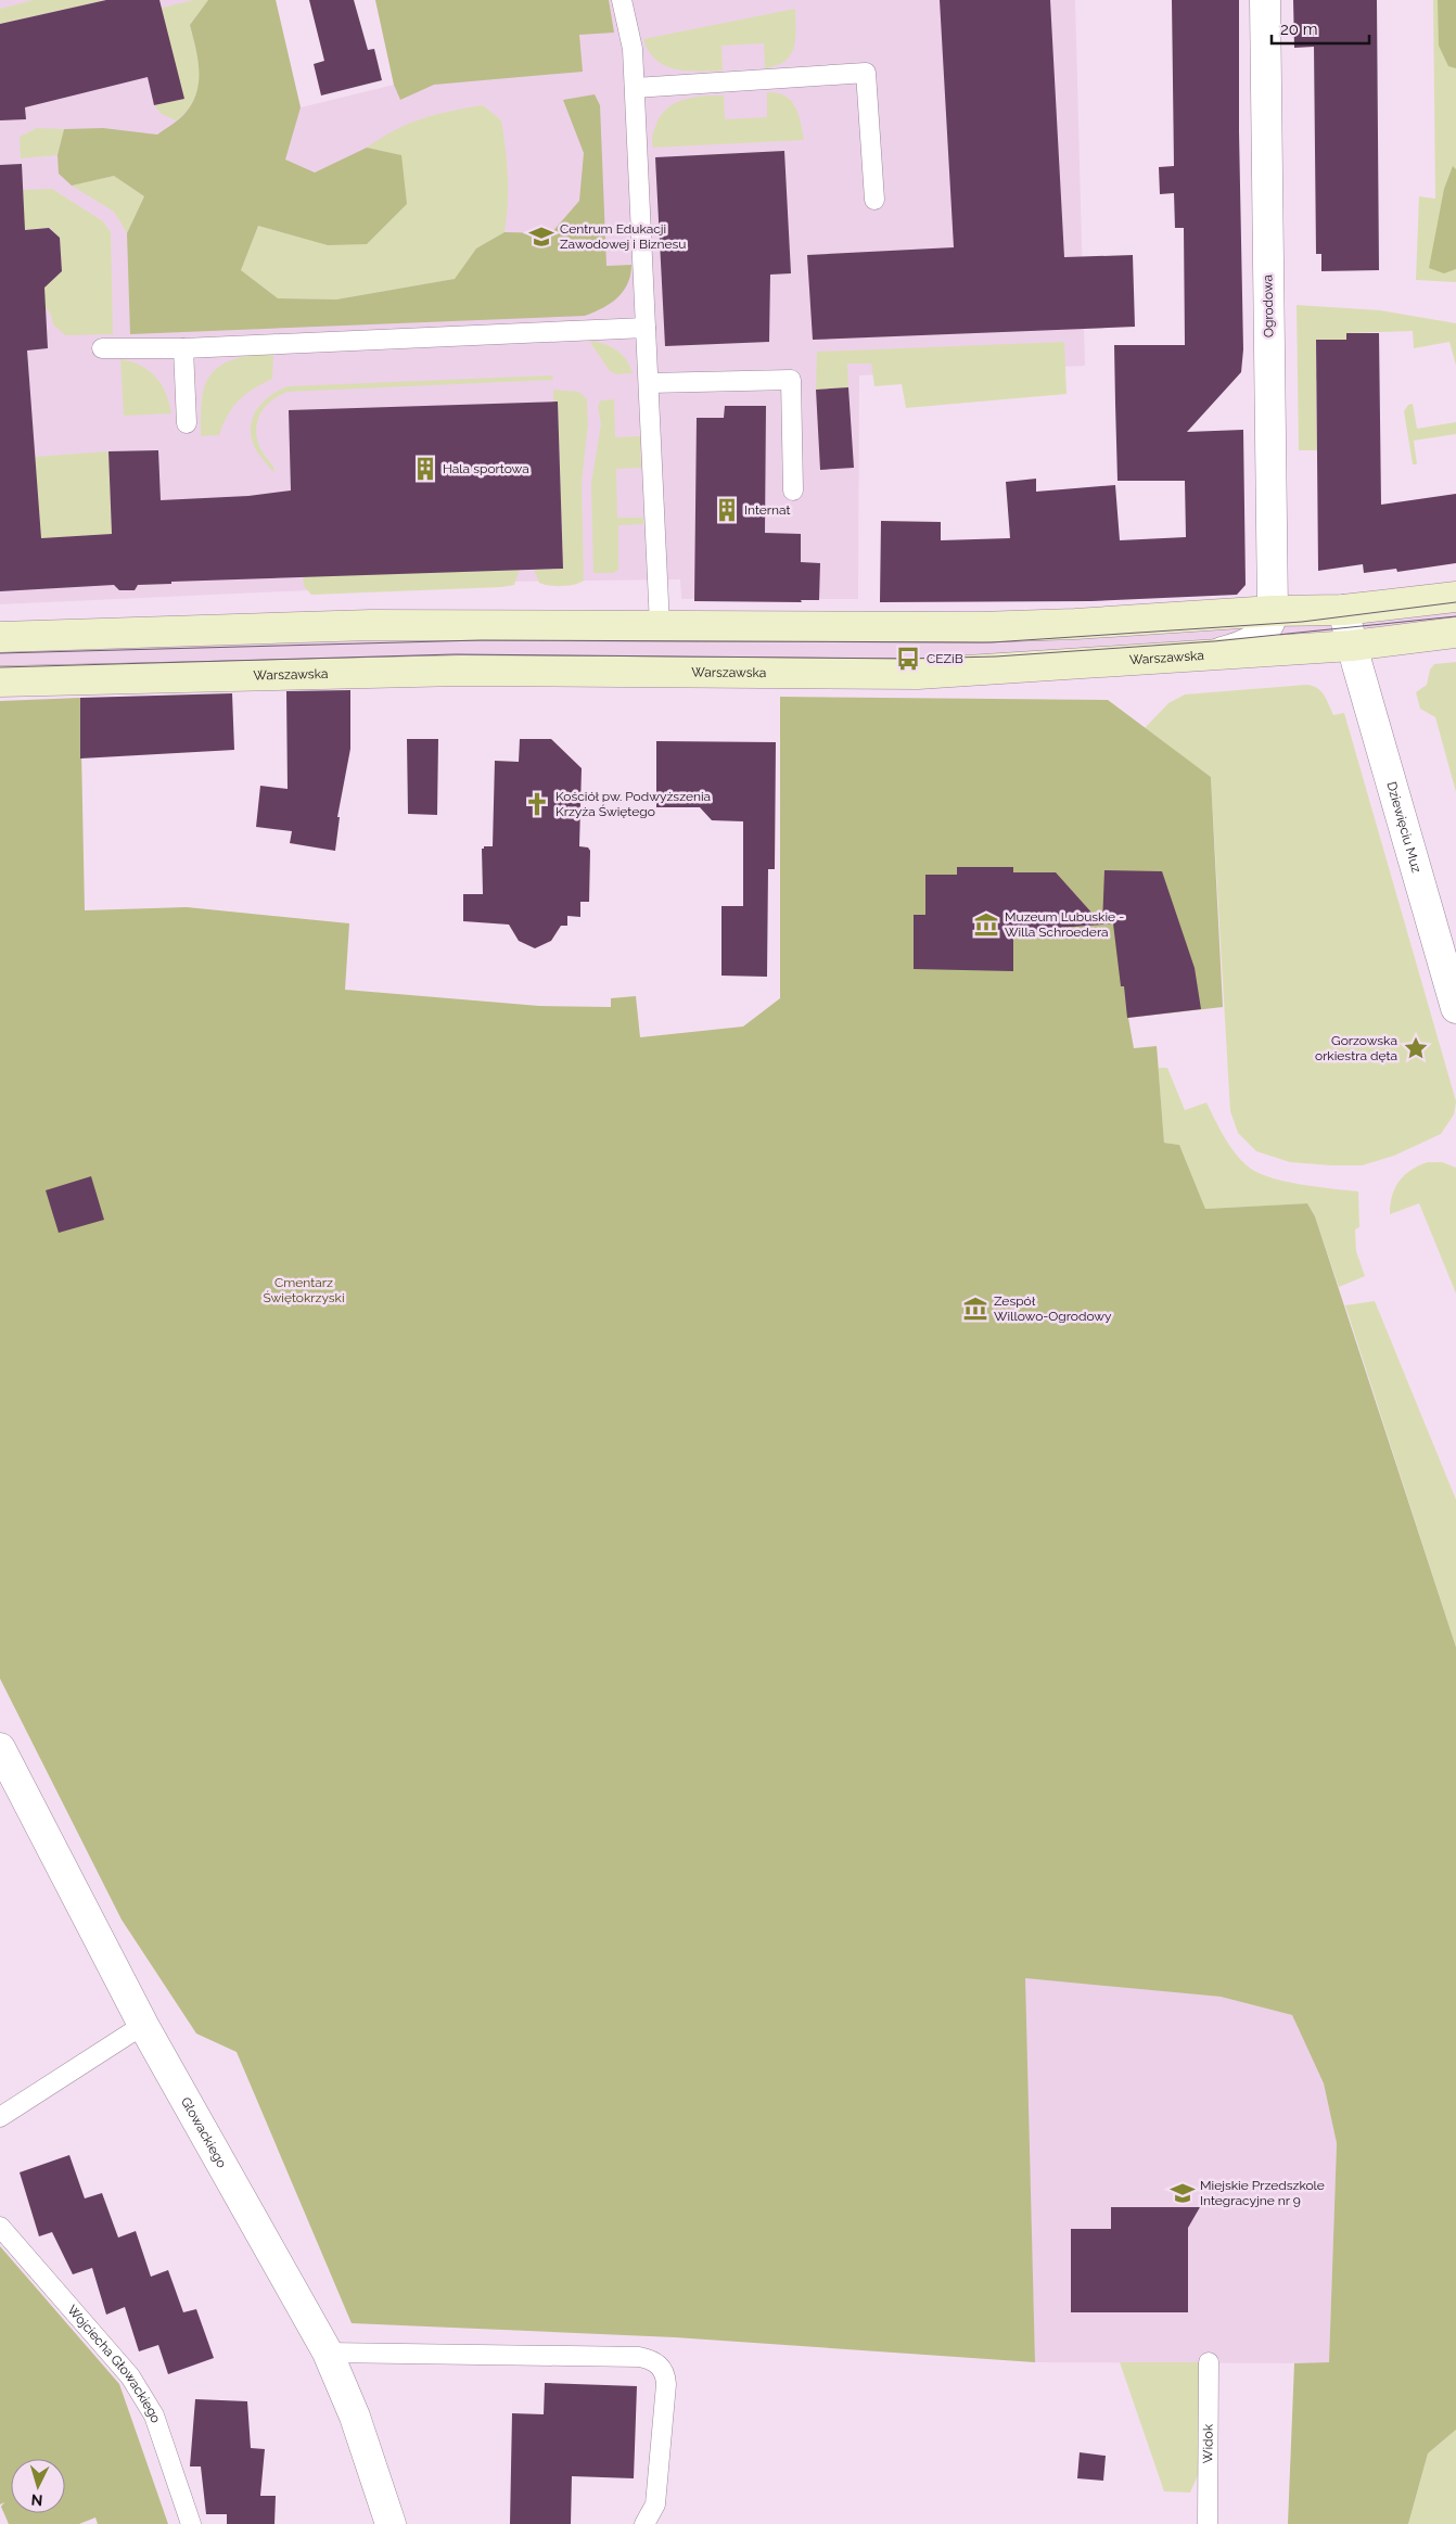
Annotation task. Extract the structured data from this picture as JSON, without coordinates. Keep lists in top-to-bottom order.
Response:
{
  "streets": {
    "main road": ["Warszawska"],
    "street": ["Ogrodowa", "Dziewięciu Muz", "Głowackiego"],
    "lane": ["Wojciecha Głowackiego", "Widok"]
  },
  "crossings": [
    ["Warszawska", "Dziewięciu Muz"]
  ],
  "parks": ["Cmentarz Świętokrzyski"],
  "places": {
    "school or university": ["Centrum Edukacji Zawodowej i Biznesu", "Miejskie Przedszkole Integracyjne nr 9"],
    "building": ["Hala sportowa", "Internat"],
    "bus stop": ["CEZiB"],
    "church": ["Kościół pw. Podwyższenia Krzyża Świętego"],
    "museum": ["Muzeum Lubuskie - Willa Schroedera", "Zespół Willowo-Ogrodowy"],
    "place": ["Gorzowska orkiestra dęta"]
  },
  "scale_bar": "20 m",
  "north": "bottom"
}
